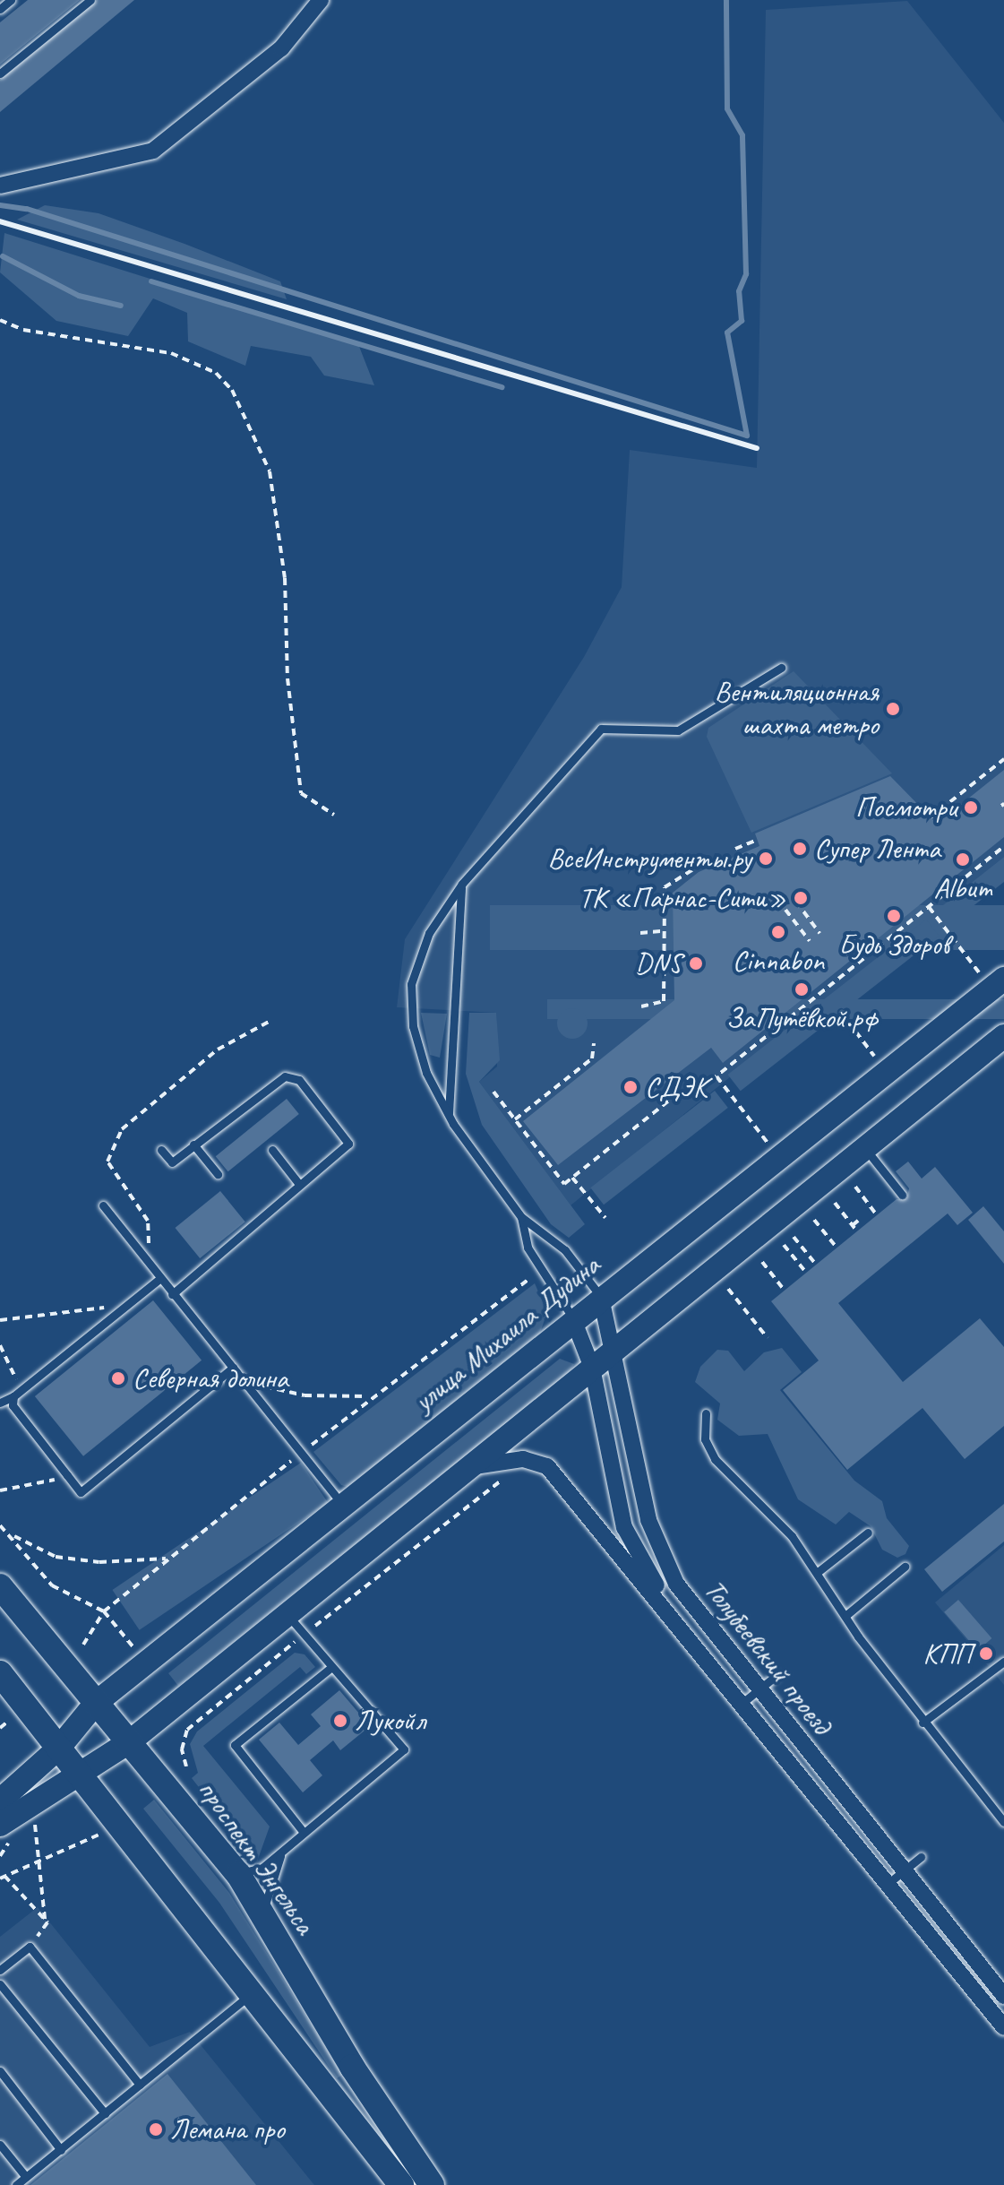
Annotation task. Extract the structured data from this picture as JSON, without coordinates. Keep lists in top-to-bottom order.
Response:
{
  "streets": {
    "main road": ["проспект Энгельса"],
    "street": ["улица Михаила Дудина", "Толубеевский проезд"]
  },
  "crossings": [
    ["улица Михаила Дудина", "Толубеевский проезд"],
    ["улица Михаила Дудина", "проспект Энгельса"]
  ],
  "places": [
    "Вентиляционная шахта метро",
    "Посмотри",
    "Супер Лента",
    "ВсеИнструменты.ру",
    "Album",
    "ТК «Парнас-Сити»",
    "Будь Здоров",
    "Cinnabon",
    "DNS",
    "ЗаПутёвкой.рф",
    "СДЭК",
    "Северная долина",
    "КПП",
    "Лукойл",
    "Лемана про"
  ]
}
